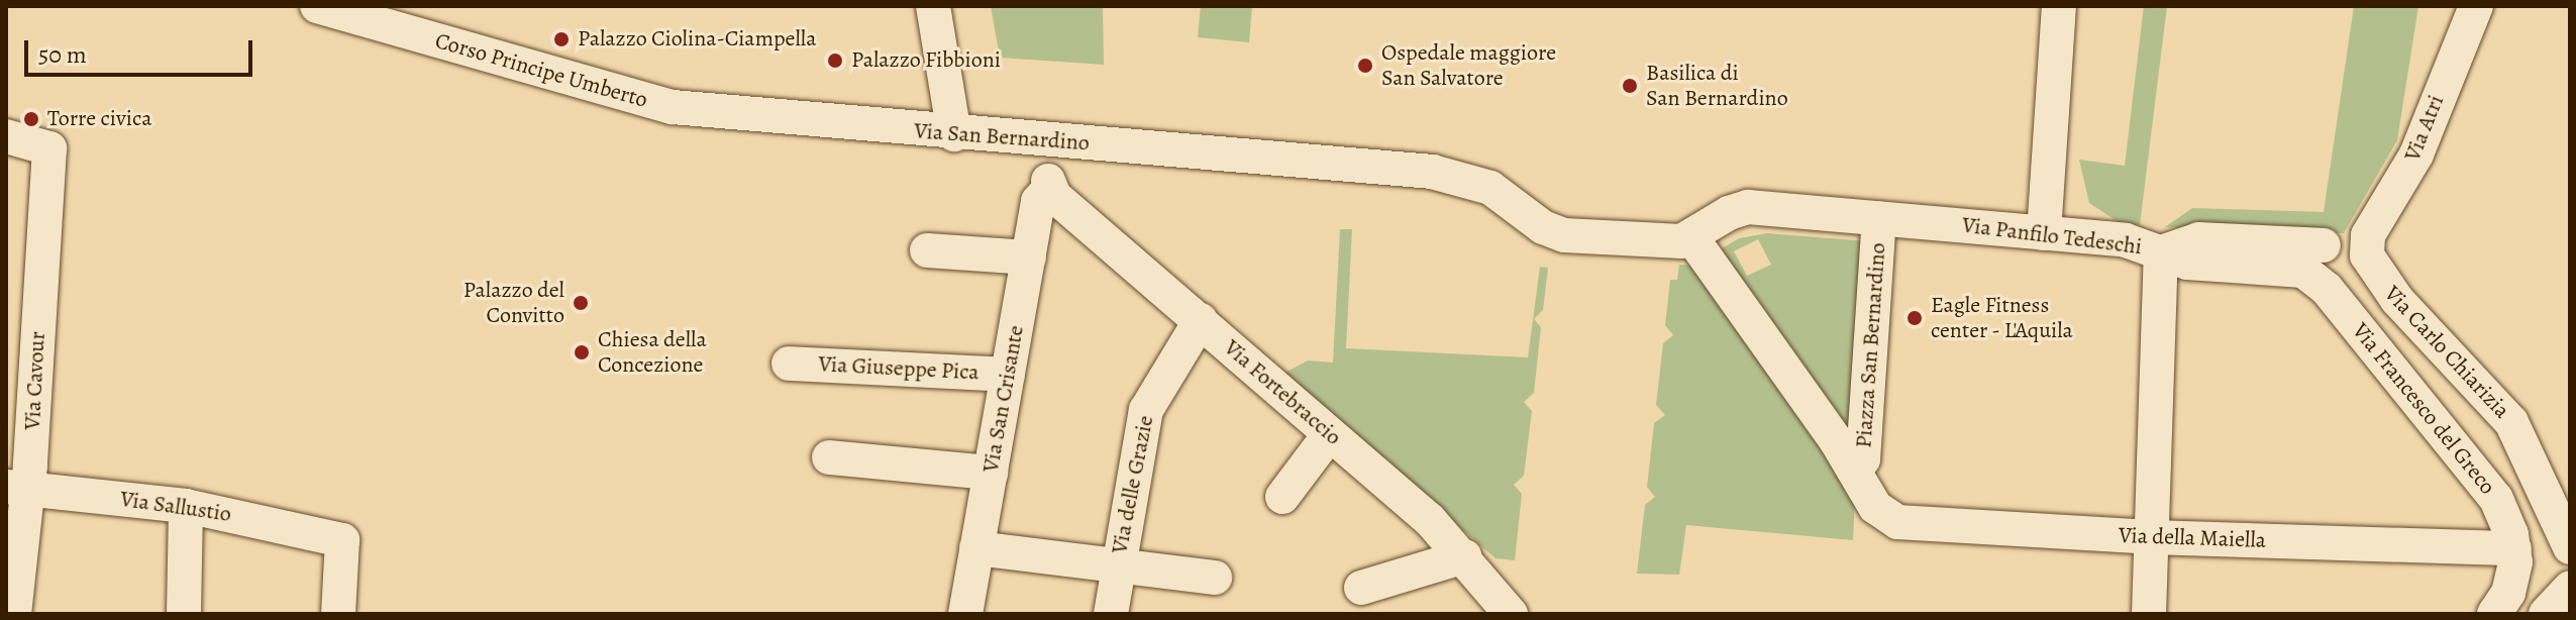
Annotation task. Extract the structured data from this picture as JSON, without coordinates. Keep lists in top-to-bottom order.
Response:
{
  "streets": {
    "street": [
      "Corso Principe Umberto",
      "Via Atri",
      "Via San Bernardino",
      "Via Panfilo Tedeschi",
      "Piazza San Bernardino",
      "Via Carlo Chiarizia",
      "Via Giuseppe Pica",
      "Via Cavour",
      "Via Fortebraccio",
      "Via San Crisante",
      "Via Francesco del Greco",
      "Via delle Grazie",
      "Via Sallustio",
      "Via della Maiella"
    ]
  },
  "crossings": [
    ["Corso Principe Umberto", "Via San Bernardino"],
    ["Via Atri", "Via Carlo Chiarizia"],
    ["Via San Bernardino", "Piazza San Bernardino"],
    ["Via San Bernardino", "Via Fortebraccio"],
    ["Via San Bernardino", "Via San Crisante"],
    ["Via Panfilo Tedeschi", "Piazza San Bernardino"],
    ["Via Panfilo Tedeschi", "Via Francesco del Greco"],
    ["Piazza San Bernardino", "Via della Maiella"],
    ["Via Giuseppe Pica", "Via San Crisante"],
    ["Via Cavour", "Via Sallustio"],
    ["Via Fortebraccio", "Via San Crisante"],
    ["Via Fortebraccio", "Via delle Grazie"],
    ["Via Francesco del Greco", "Via della Maiella"]
  ],
  "places": [
    "Palazzo Ciolina-Ciampella",
    "Palazzo Fibbioni",
    "Ospedale maggiore San Salvatore",
    "Basilica di San Bernardino",
    "Torre civica",
    "Palazzo del Convitto",
    "Eagle Fitness center - L'Aquila",
    "Chiesa della Concezione"
  ],
  "scale_bar": "50 m"
}
